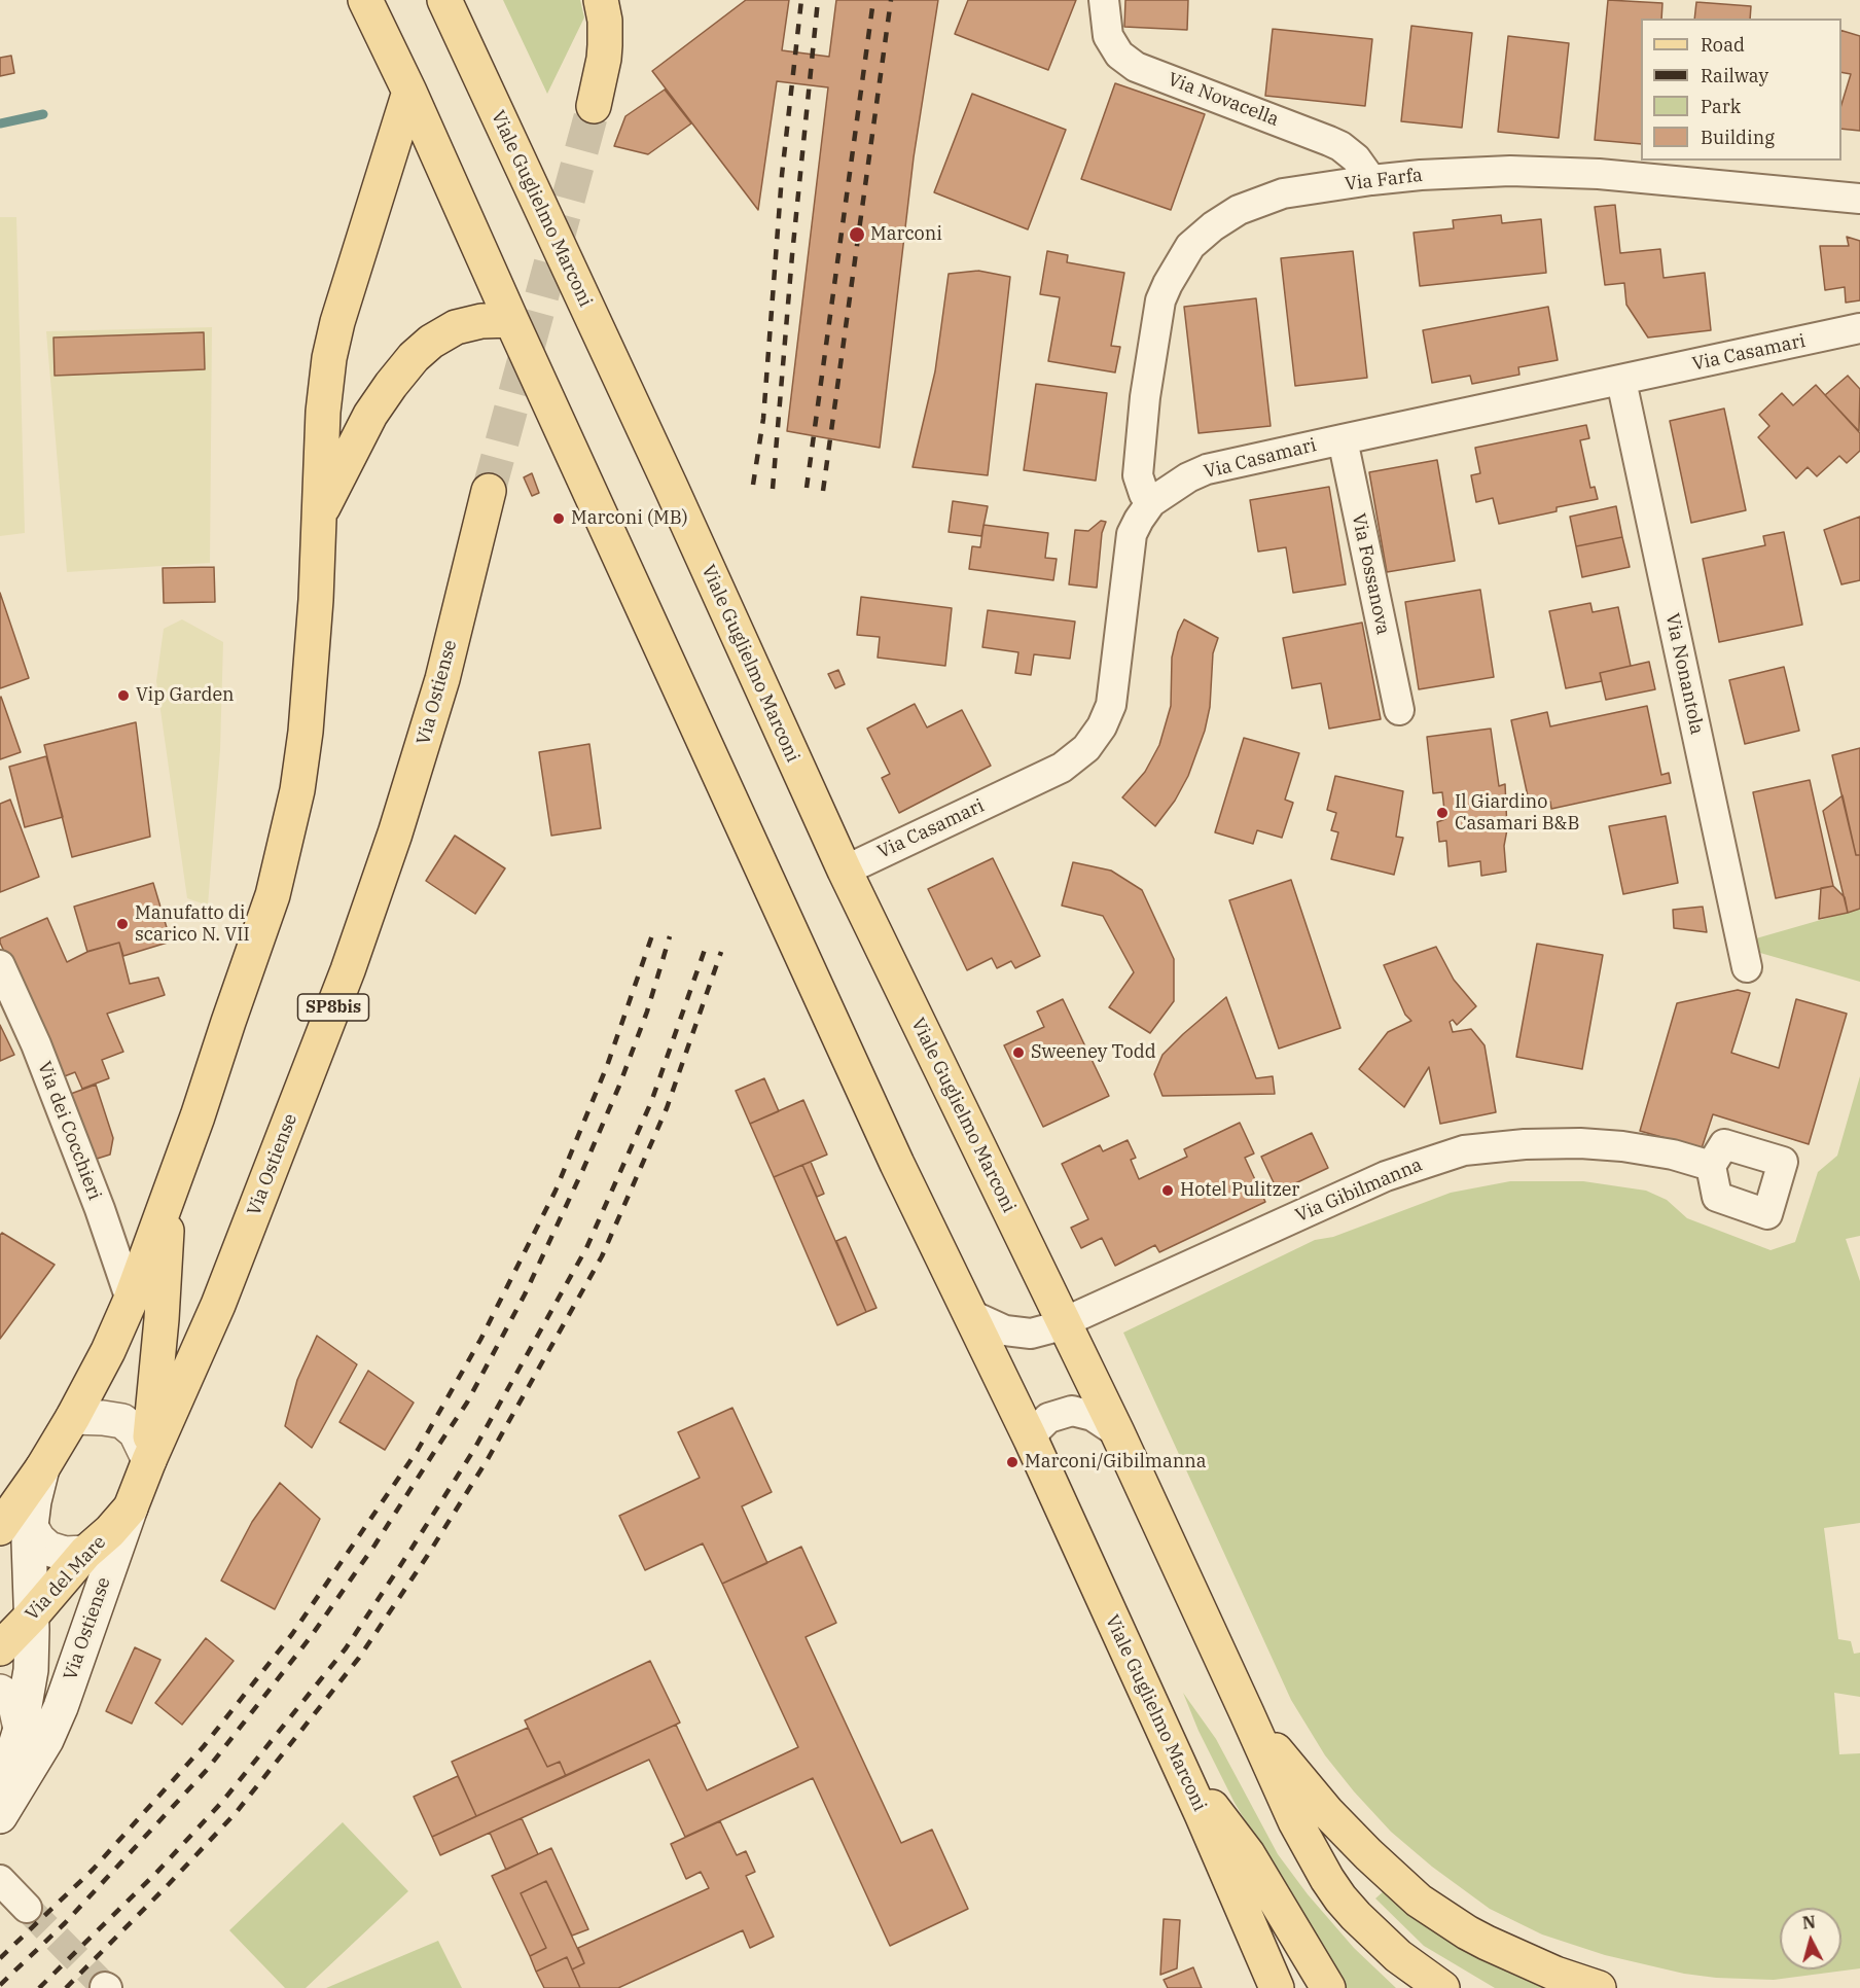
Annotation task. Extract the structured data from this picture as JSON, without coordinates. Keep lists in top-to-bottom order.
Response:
{
  "streets": {
    "main road": [
      "Viale Guglielmo Marconi",
      "Via Ostiense",
      "SP8bis",
      "Via del Mare"
    ],
    "street": [
      "Via Novacella",
      "Via Farfa",
      "Via Casamari",
      "Via Fossanova",
      "Via Nonantola",
      "Via dei Cocchieri",
      "Via Gibilmanna"
    ]
  },
  "crossings": [
    ["Via Novacella", "Via Farfa"],
    ["Via Farfa", "Via Casamari"],
    ["Viale Guglielmo Marconi", "Via Casamari"],
    ["Viale Guglielmo Marconi", "Via Gibilmanna"],
    ["Via Casamari", "Via Fossanova"],
    ["Via Casamari", "Via Nonantola"],
    ["Via Ostiense", "Via del Mare"]
  ],
  "places": [
    "Marconi",
    "Marconi (MB)",
    "Vip Garden",
    "Il Giardino Casamari B&B",
    "Manufatto di scarico N. VII",
    "Sweeney Todd",
    "Hotel Pulitzer",
    "Marconi/Gibilmanna"
  ],
  "legend": [
    "Road",
    "Railway",
    "Park",
    "Building"
  ],
  "north": "top"
}
